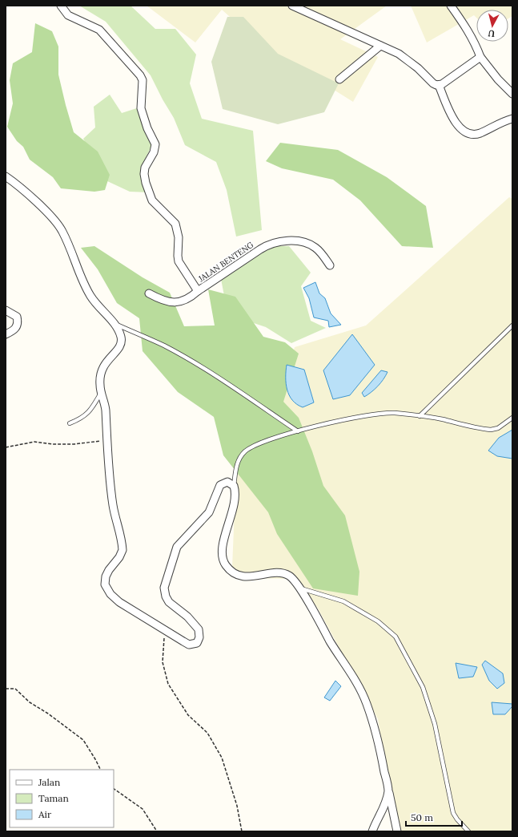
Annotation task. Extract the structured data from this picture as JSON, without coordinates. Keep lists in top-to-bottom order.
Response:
{
  "streets": {
    "street": ["JALAN BENTENG"]
  },
  "legend": ["Jalan", "Taman", "Air"],
  "scale_bar": "50 m",
  "north": "bottom"
}
